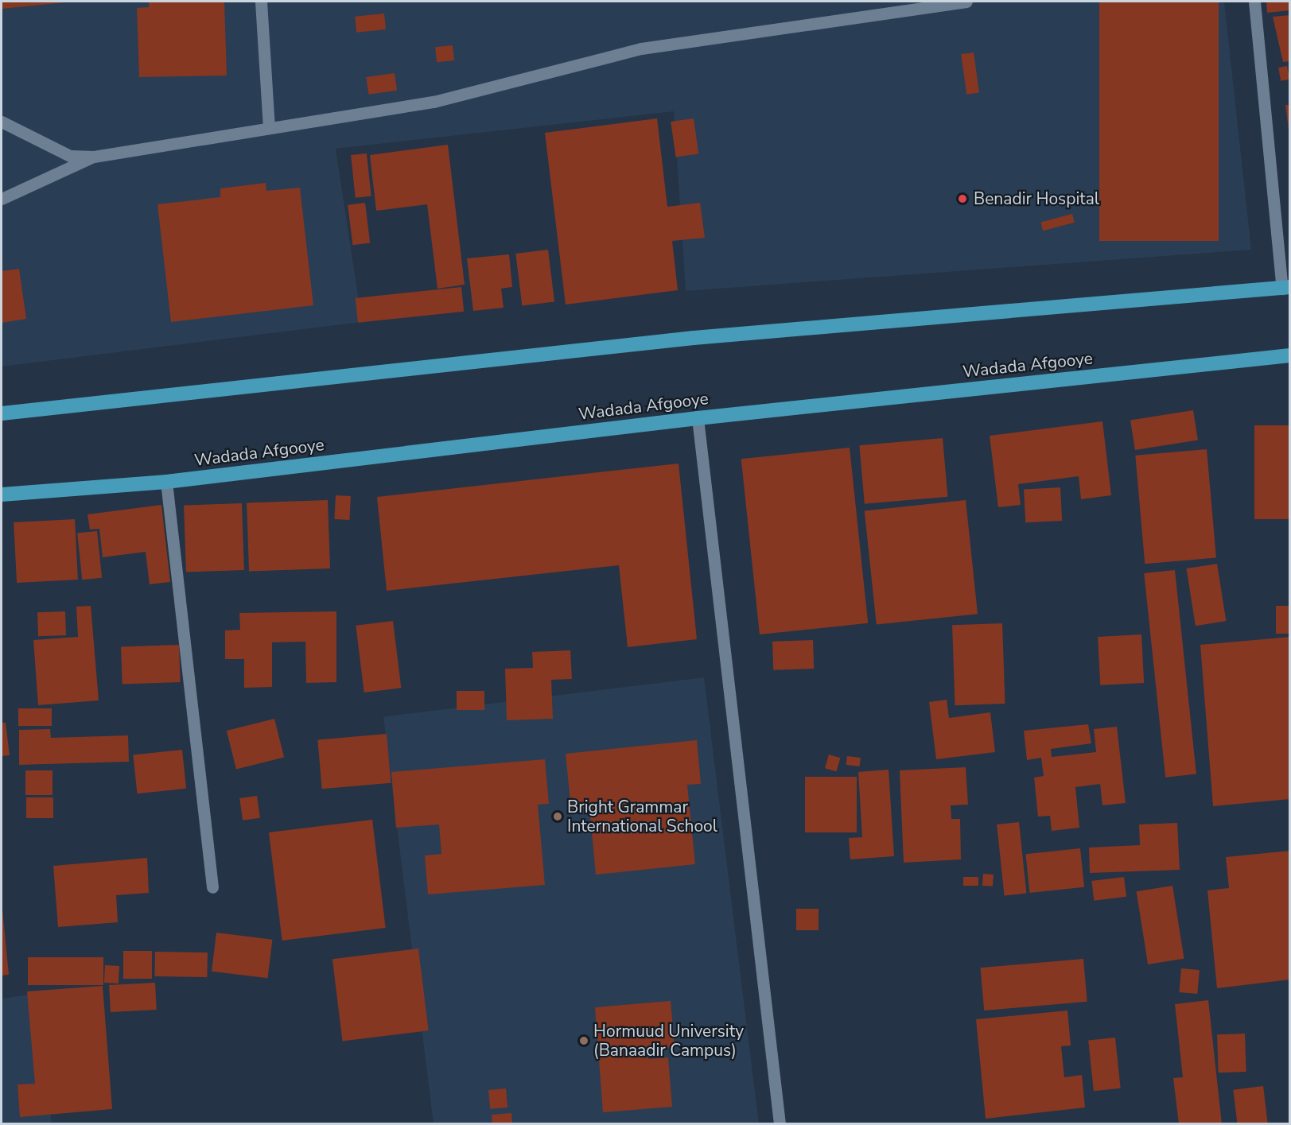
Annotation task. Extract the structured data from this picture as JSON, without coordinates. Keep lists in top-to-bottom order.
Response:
{
  "streets": {
    "highway": ["Wadada Afgooye"]
  },
  "places": ["Benadir Hospital", "Bright Grammar International School", "Hormuud University (Banaadir Campus)"]
}
